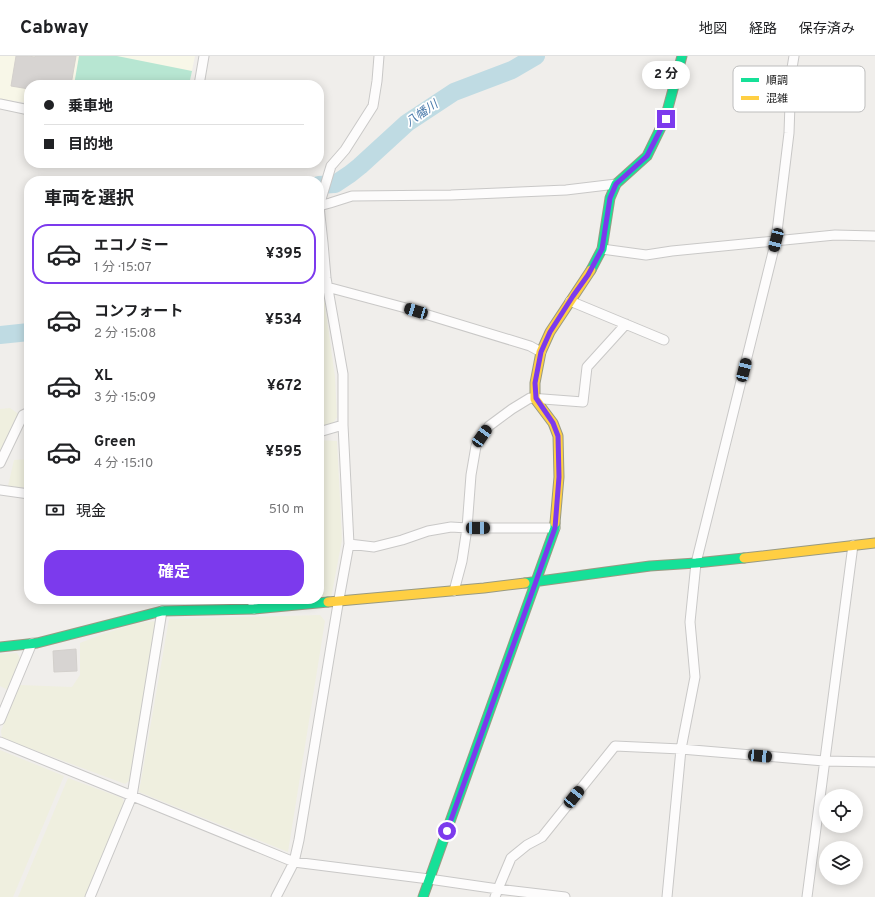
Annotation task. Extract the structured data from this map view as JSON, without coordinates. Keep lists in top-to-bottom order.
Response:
{
  "water": ["八幡川"],
  "legend": ["順調", "混雑"],
  "page": {
    "header": "Cabway",
    "nav": ["地図", "経路", "保存済み"],
    "bubble": "2 分",
    "banner": ["乗車地", "目的地"],
    "heading": "車両を選択",
    "list": [
      {
        "name": "エコノミー",
        "note": "1 分 · 15:07",
        "value": "¥395"
      },
      {
        "name": "コンフォート",
        "note": "2 分 · 15:08",
        "value": "¥534"
      },
      {
        "name": "XL",
        "note": "3 分 · 15:09",
        "value": "¥672"
      },
      {
        "name": "Green",
        "note": "4 分 · 15:10",
        "value": "¥595"
      }
    ],
    "pay": ["現金", "510 m"],
    "buttons": "確定"
  }
}
